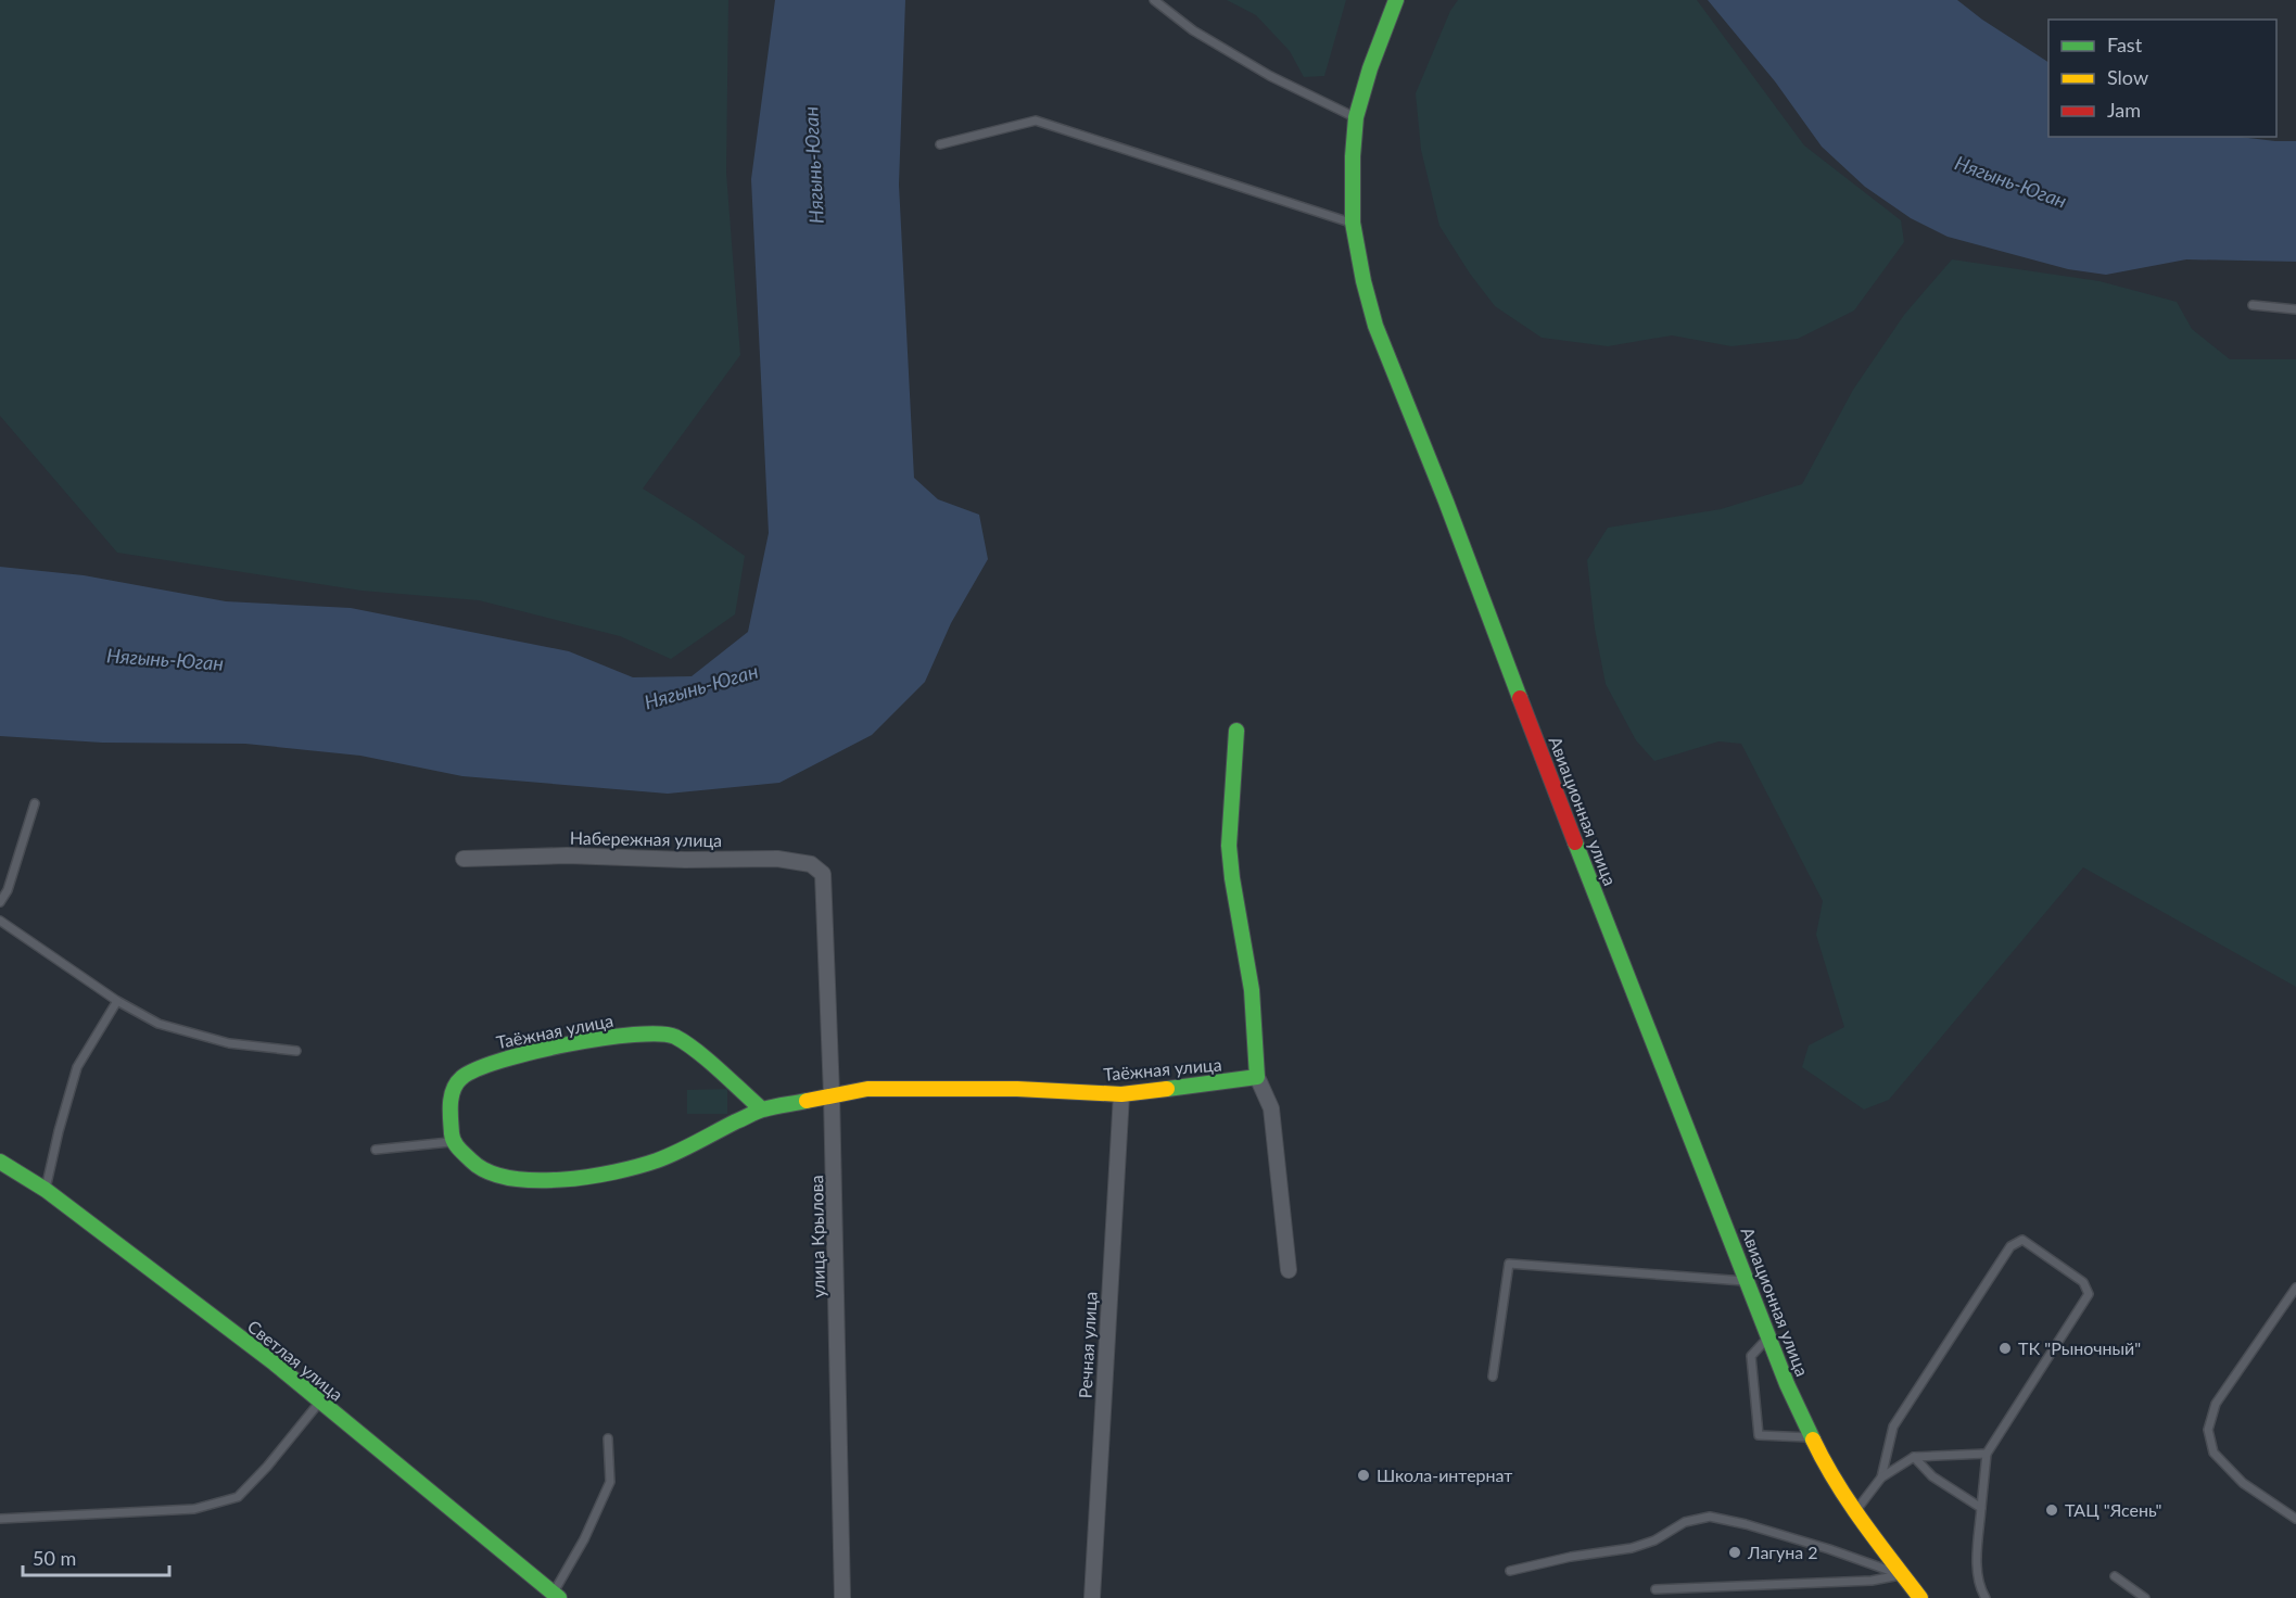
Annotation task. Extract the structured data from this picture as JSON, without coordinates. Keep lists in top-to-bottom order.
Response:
{
  "streets": {
    "street": [
      "Авиационная улица",
      "Набережная улица",
      "Таёжная улица",
      "улица Крылова",
      "Речная улица",
      "Светлая улица"
    ]
  },
  "crossings": [
    ["Набережная улица", "улица Крылова"],
    ["Таёжная улица", "улица Крылова"],
    ["Таёжная улица", "Речная улица"]
  ],
  "water": ["Нягынь-Юган"],
  "places": [
    "ТК \"Рыночный\"",
    "Школа-интернат",
    "ТАЦ \"Ясень\"",
    "Лагуна 2"
  ],
  "legend": ["Fast", "Slow", "Jam"],
  "scale_bar": "50 m"
}
